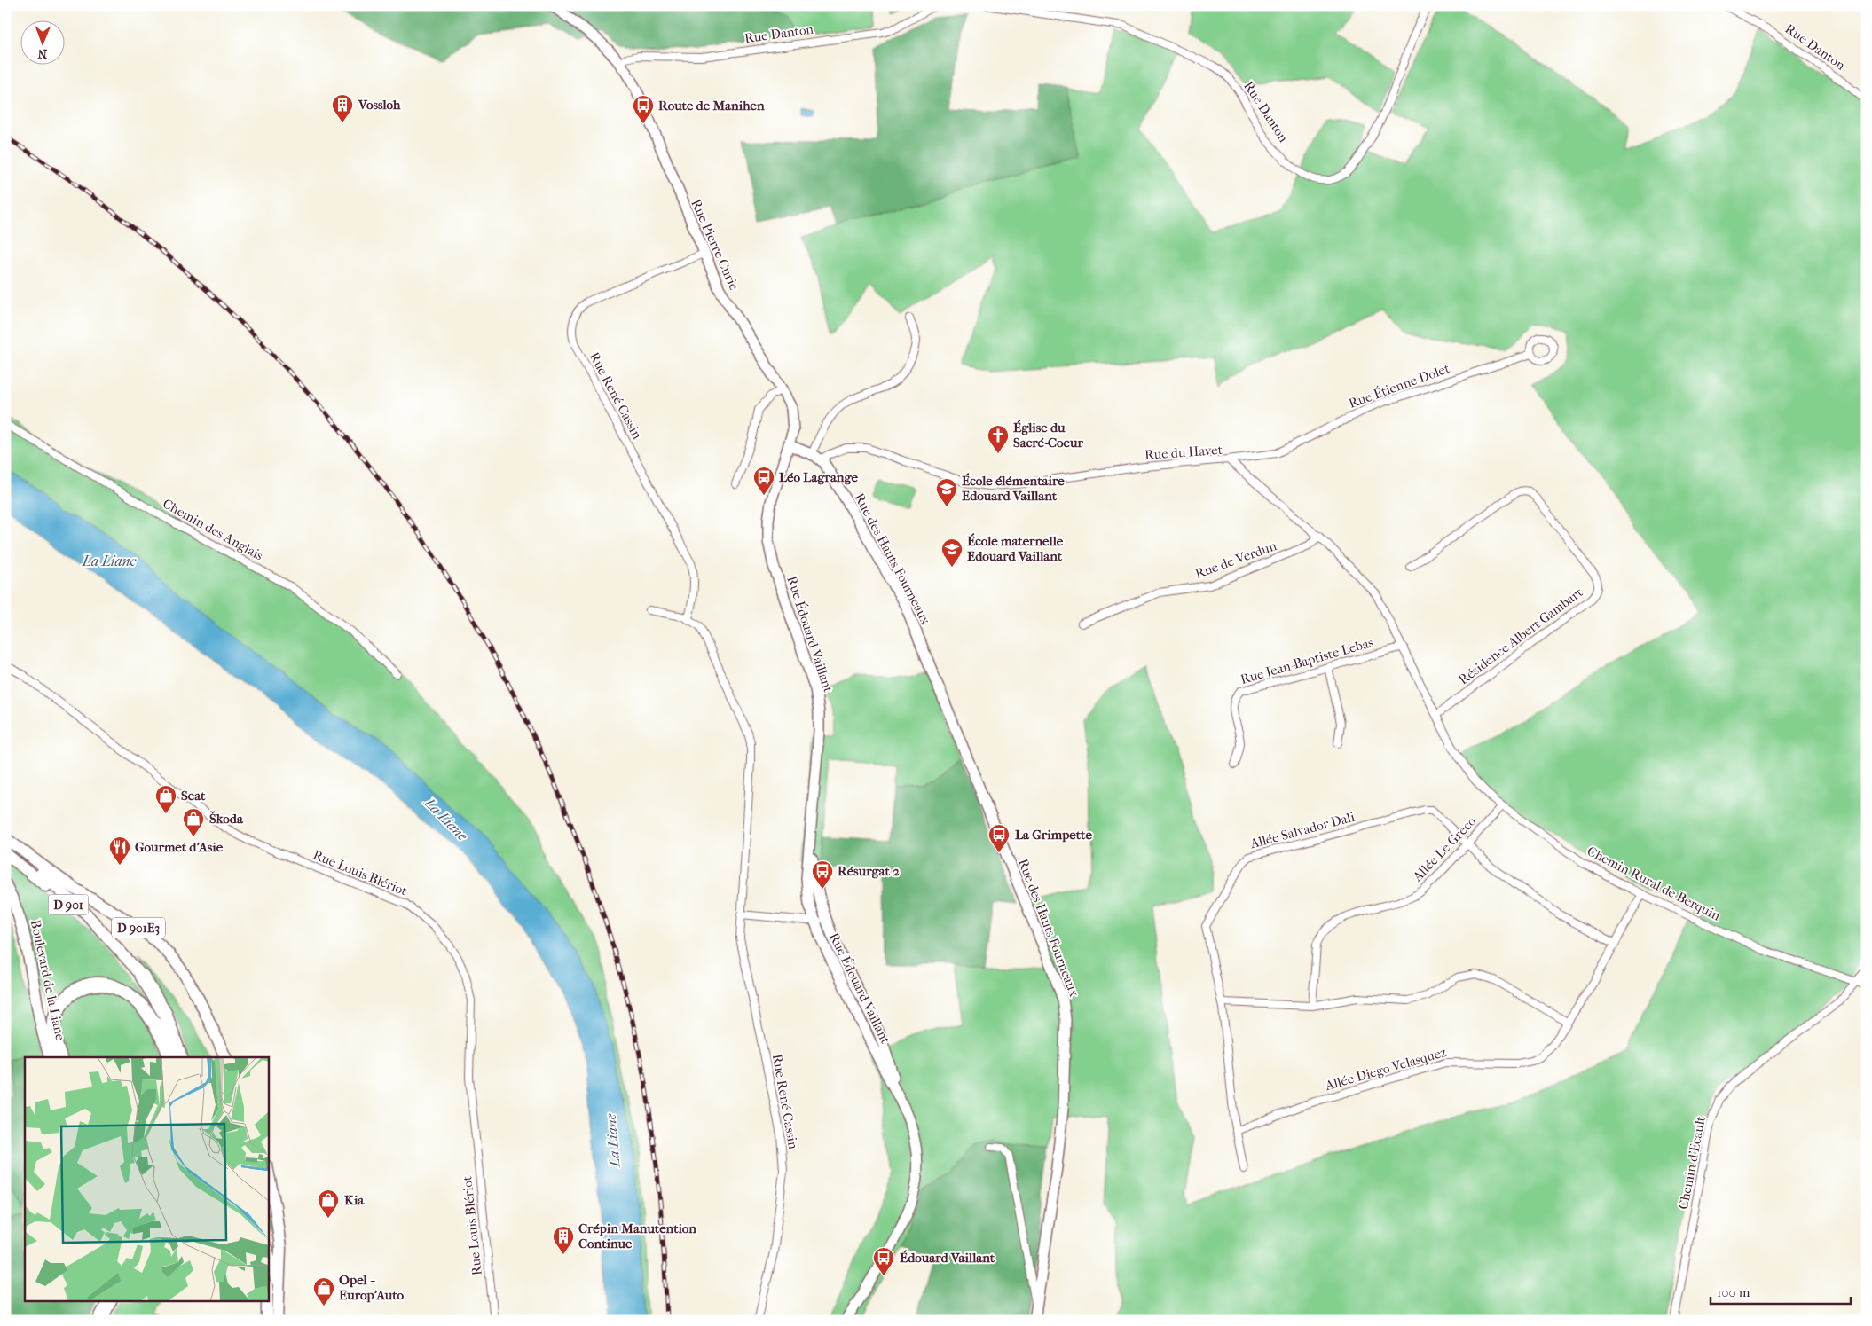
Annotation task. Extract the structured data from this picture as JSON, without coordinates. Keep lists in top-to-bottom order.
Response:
{
  "streets": {
    "highway": ["D 901"],
    "main road": ["D 901E3", "Boulevard de la Liane"],
    "street": [
      "Rue Danton",
      "Rue Pierre Curie",
      "Rue Étienne Dolet",
      "Rue René Cassin",
      "Rue du Havet",
      "Chemin des Anglais",
      "Rue des Hauts Fourneaux",
      "Rue de Verdun",
      "Rue Édouard Vaillant",
      "Résidence Albert Gambart",
      "Rue Jean-Baptiste Lebas",
      "Allée Salvador Dali",
      "Allée Le Greco",
      "Rue Louis Blériot",
      "Chemin Rural de Berquin",
      "Allée Diego Velasquez",
      "Chemin d'Ecault"
    ]
  },
  "crossings": [
    ["Rue Danton", "Rue Pierre Curie"],
    ["Rue Pierre Curie", "Rue René Cassin"],
    ["Rue Pierre Curie", "Rue Édouard Vaillant"],
    ["Rue Étienne Dolet", "Rue du Havet"],
    ["Rue du Havet", "Rue des Hauts Fourneaux"],
    ["Rue du Havet", "Rue de Verdun"],
    ["Rue du Havet", "Résidence Albert Gambart"],
    ["Rue du Havet", "Rue Jean-Baptiste Lebas"],
    ["Rue du Havet", "Chemin Rural de Berquin"],
    ["Allée Salvador Dali", "Allée Le Greco"],
    ["Allée Salvador Dali", "Allée Diego Velasquez"],
    ["Allée Le Greco", "Chemin Rural de Berquin"],
    ["Chemin Rural de Berquin", "Allée Diego Velasquez"],
    ["Chemin Rural de Berquin", "Chemin d'Ecault"]
  ],
  "water": ["La Liane"],
  "places": {
    "building": ["Vossloh", "Crépin Manutention Continue"],
    "bus stop": [
      "Route de Manihen",
      "Léo Lagrange",
      "La Grimpette",
      "Résurgat 2",
      "Édouard Vaillant"
    ],
    "church": ["Église du Sacré-Coeur"],
    "school or university": ["École élémentaire Edouard Vaillant", "École maternelle Edouard Vaillant"],
    "shop": [
      "Seat",
      "Škoda",
      "Kia",
      "Opel - Europ'Auto"
    ],
    "restaurant": ["Gourmet d'Asie"]
  },
  "scale_bar": "100 m",
  "north": "bottom"
}
